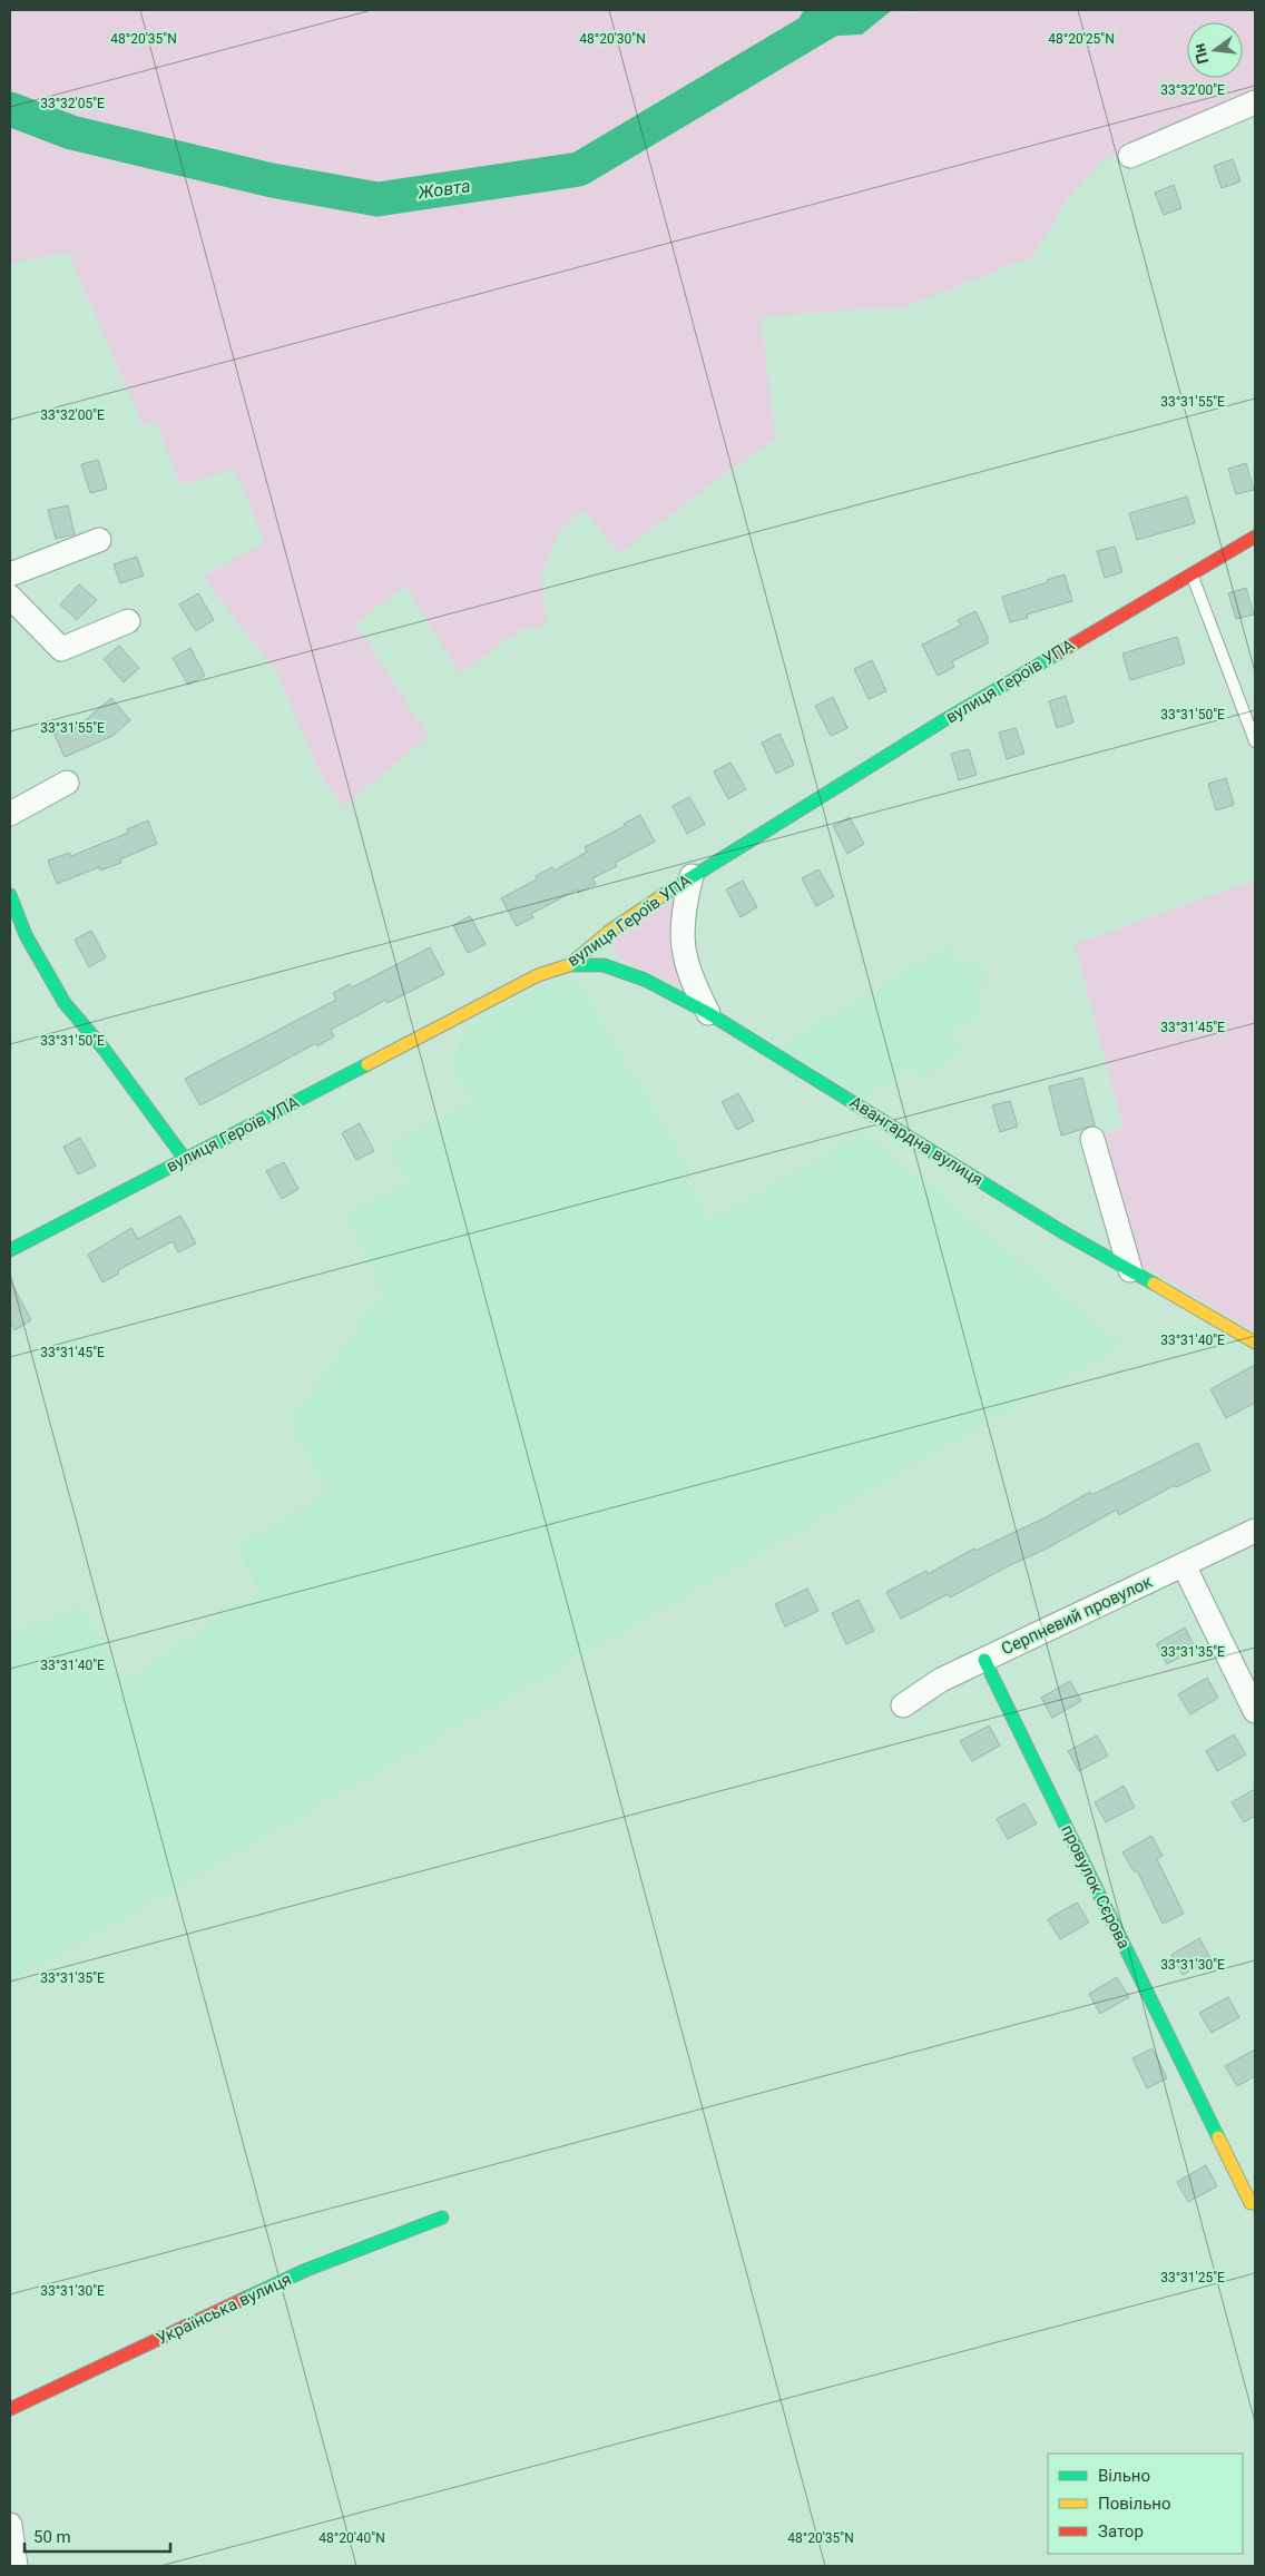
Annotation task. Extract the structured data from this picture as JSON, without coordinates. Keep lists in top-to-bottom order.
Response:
{
  "streets": {
    "street": [
      "вулиця Героїв УПА",
      "Авангардна вулиця",
      "Серпневий провулок",
      "провулок Сєрова",
      "Українська вулиця"
    ]
  },
  "crossings": [
    ["вулиця Героїв УПА", "Авангардна вулиця"],
    ["Серпневий провулок", "провулок Сєрова"]
  ],
  "water": ["Жовта"],
  "legend": ["Вільно", "Повільно", "Затор"],
  "scale_bar": "50 m",
  "north": "left",
  "coordinates": [
    "48°20'30\"N",
    "48°20'35\"N",
    "48°20'25\"N",
    "33°32'00\"E",
    "33°32'05\"E",
    "33°31'55\"E",
    "33°31'50\"E",
    "33°31'45\"E",
    "33°31'40\"E",
    "33°31'35\"E",
    "33°31'30\"E",
    "33°31'25\"E",
    "48°20'40\"N"
  ]
}
